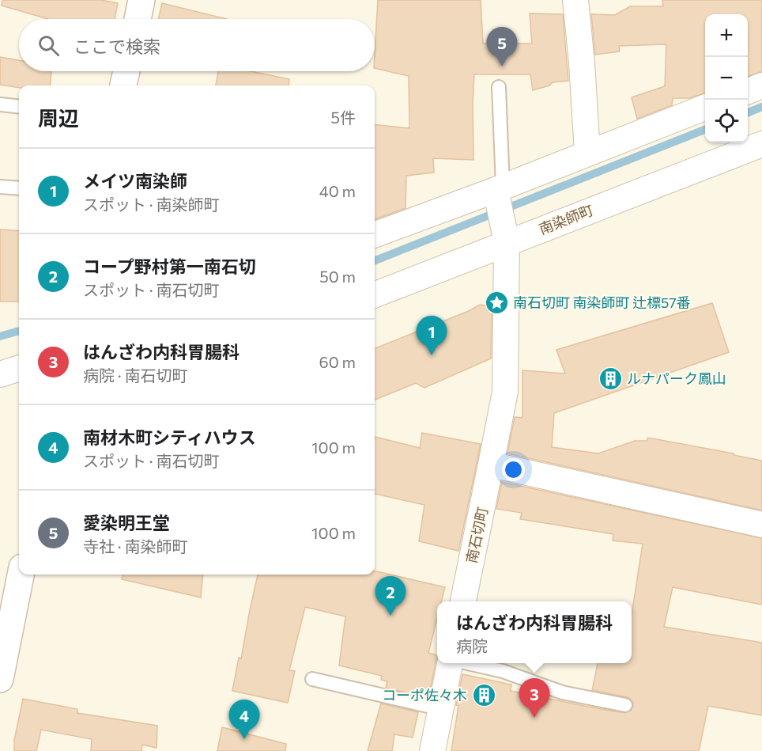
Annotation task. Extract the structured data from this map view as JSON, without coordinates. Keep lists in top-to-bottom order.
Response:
{
  "streets": {
    "street": ["南染師町", "南石切町"]
  },
  "crossings": [
    ["南染師町", "南石切町"]
  ],
  "places": {
    "place": ["南石切町 南染師町 辻標57番"],
    "building": ["ルナパーク鳳山", "コーポ佐々木"]
  },
  "page": {
    "map_buttons": ["+", "−"],
    "search": "ここで検索",
    "pins": [
      "5",
      "1",
      "2",
      "3",
      "4"
    ],
    "heading": ["周辺", "5件"],
    "list": [
      {
        "mark": "1",
        "name": "メイツ南染師",
        "note": "スポット · 南染師町",
        "value": "40 m"
      },
      {
        "mark": "2",
        "name": "コープ野村第一南石切",
        "note": "スポット · 南石切町",
        "value": "50 m"
      },
      {
        "mark": "3",
        "name": "はんざわ内科胃腸科",
        "note": "病院 · 南石切町",
        "value": "60 m"
      },
      {
        "mark": "4",
        "name": "南材木町シティハウス",
        "note": "スポット · 南石切町",
        "value": "100 m"
      },
      {
        "mark": "5",
        "name": "愛染明王堂",
        "note": "寺社 · 南染師町",
        "value": "100 m"
      }
    ],
    "popup": ["はんざわ内科胃腸科", "病院"]
  }
}
